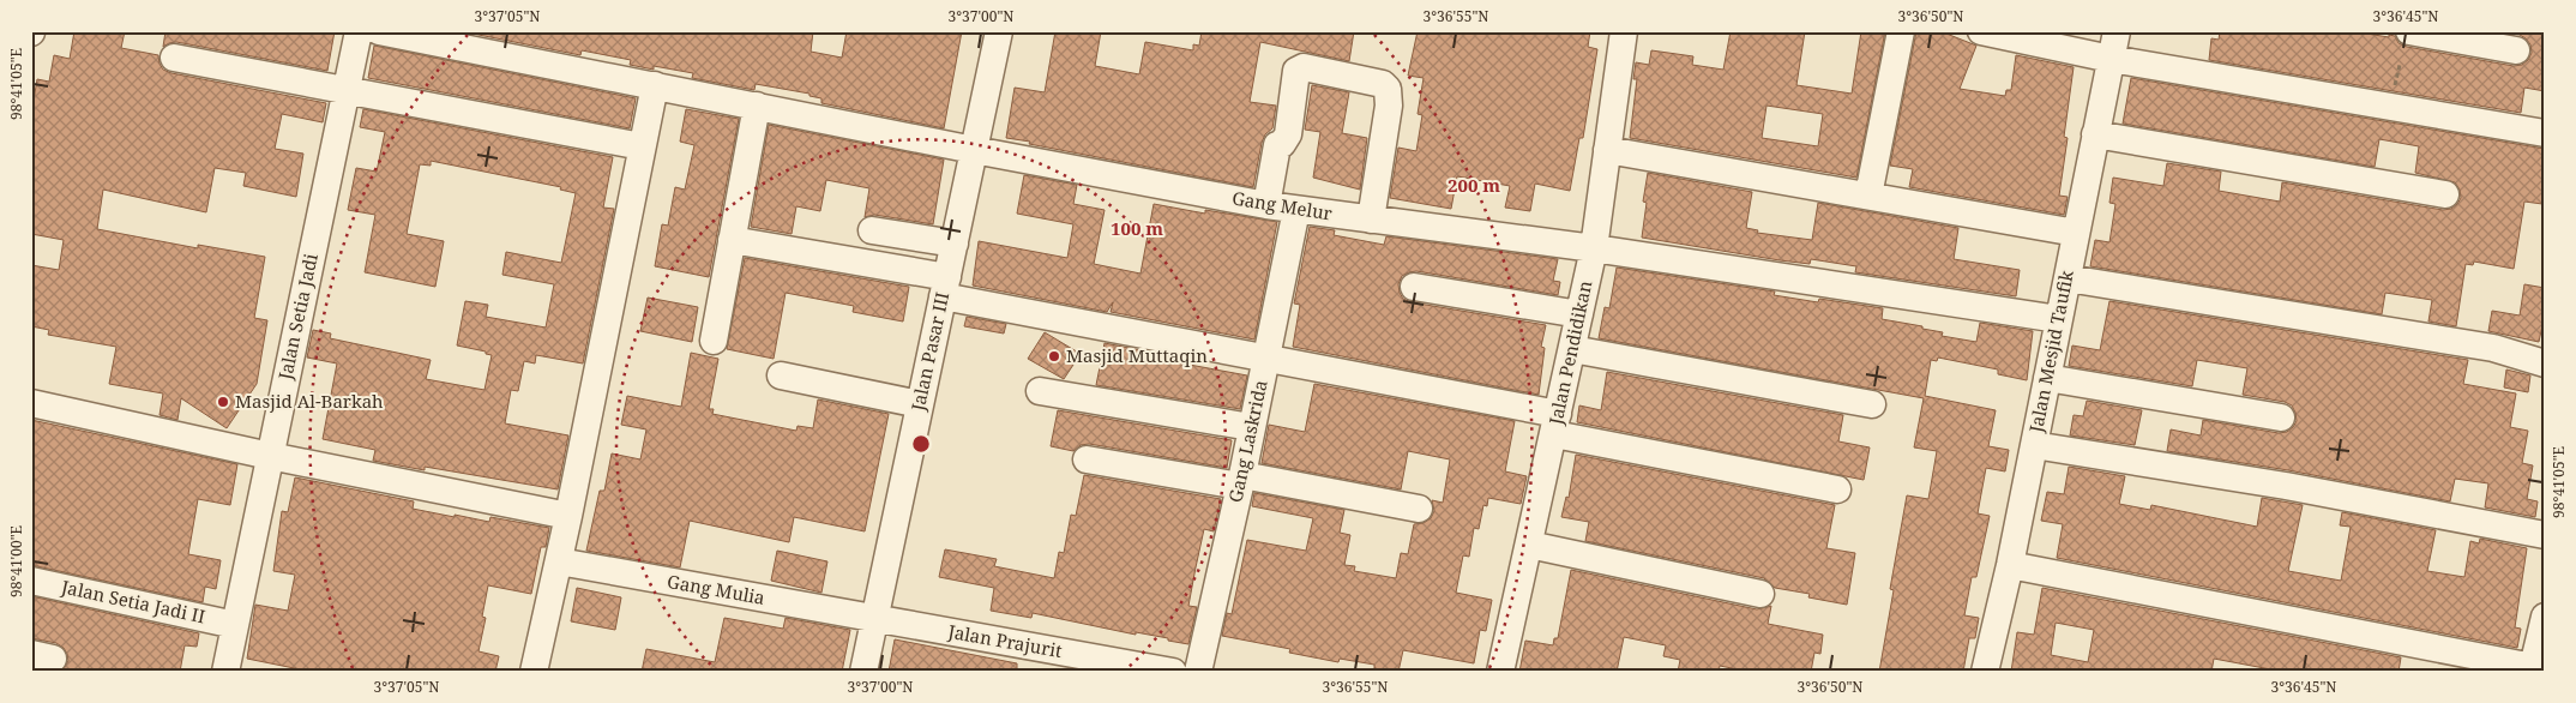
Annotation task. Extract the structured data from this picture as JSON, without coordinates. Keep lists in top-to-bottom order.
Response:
{
  "streets": {
    "street": [
      "Gang Melur",
      "Jalan Setia Jadi",
      "Jalan Pasar III",
      "Jalan Mesjid Taufik",
      "Jalan Pendidikan",
      "Gang Laskrida",
      "Gang Mulia",
      "Jalan Setia Jadi II",
      "Jalan Prajurit"
    ]
  },
  "crossings": [
    ["Gang Melur", "Jalan Pasar III"],
    ["Gang Melur", "Jalan Mesjid Taufik"],
    ["Gang Melur", "Jalan Pendidikan"],
    ["Gang Melur", "Gang Laskrida"],
    ["Jalan Setia Jadi", "Jalan Setia Jadi II"],
    ["Jalan Pasar III", "Gang Mulia"],
    ["Jalan Pasar III", "Jalan Prajurit"],
    ["Gang Mulia", "Jalan Prajurit"]
  ],
  "places": ["Masjid Muttaqin", "Masjid Al-Barkah"],
  "coordinates": [
    "3°37'05\"N",
    "3°37'00\"N",
    "3°36'55\"N",
    "3°36'50\"N",
    "3°36'45\"N",
    "98°41'05\"E",
    "98°41'00\"E"
  ],
  "rings": ["200 m", "100 m"]
}
